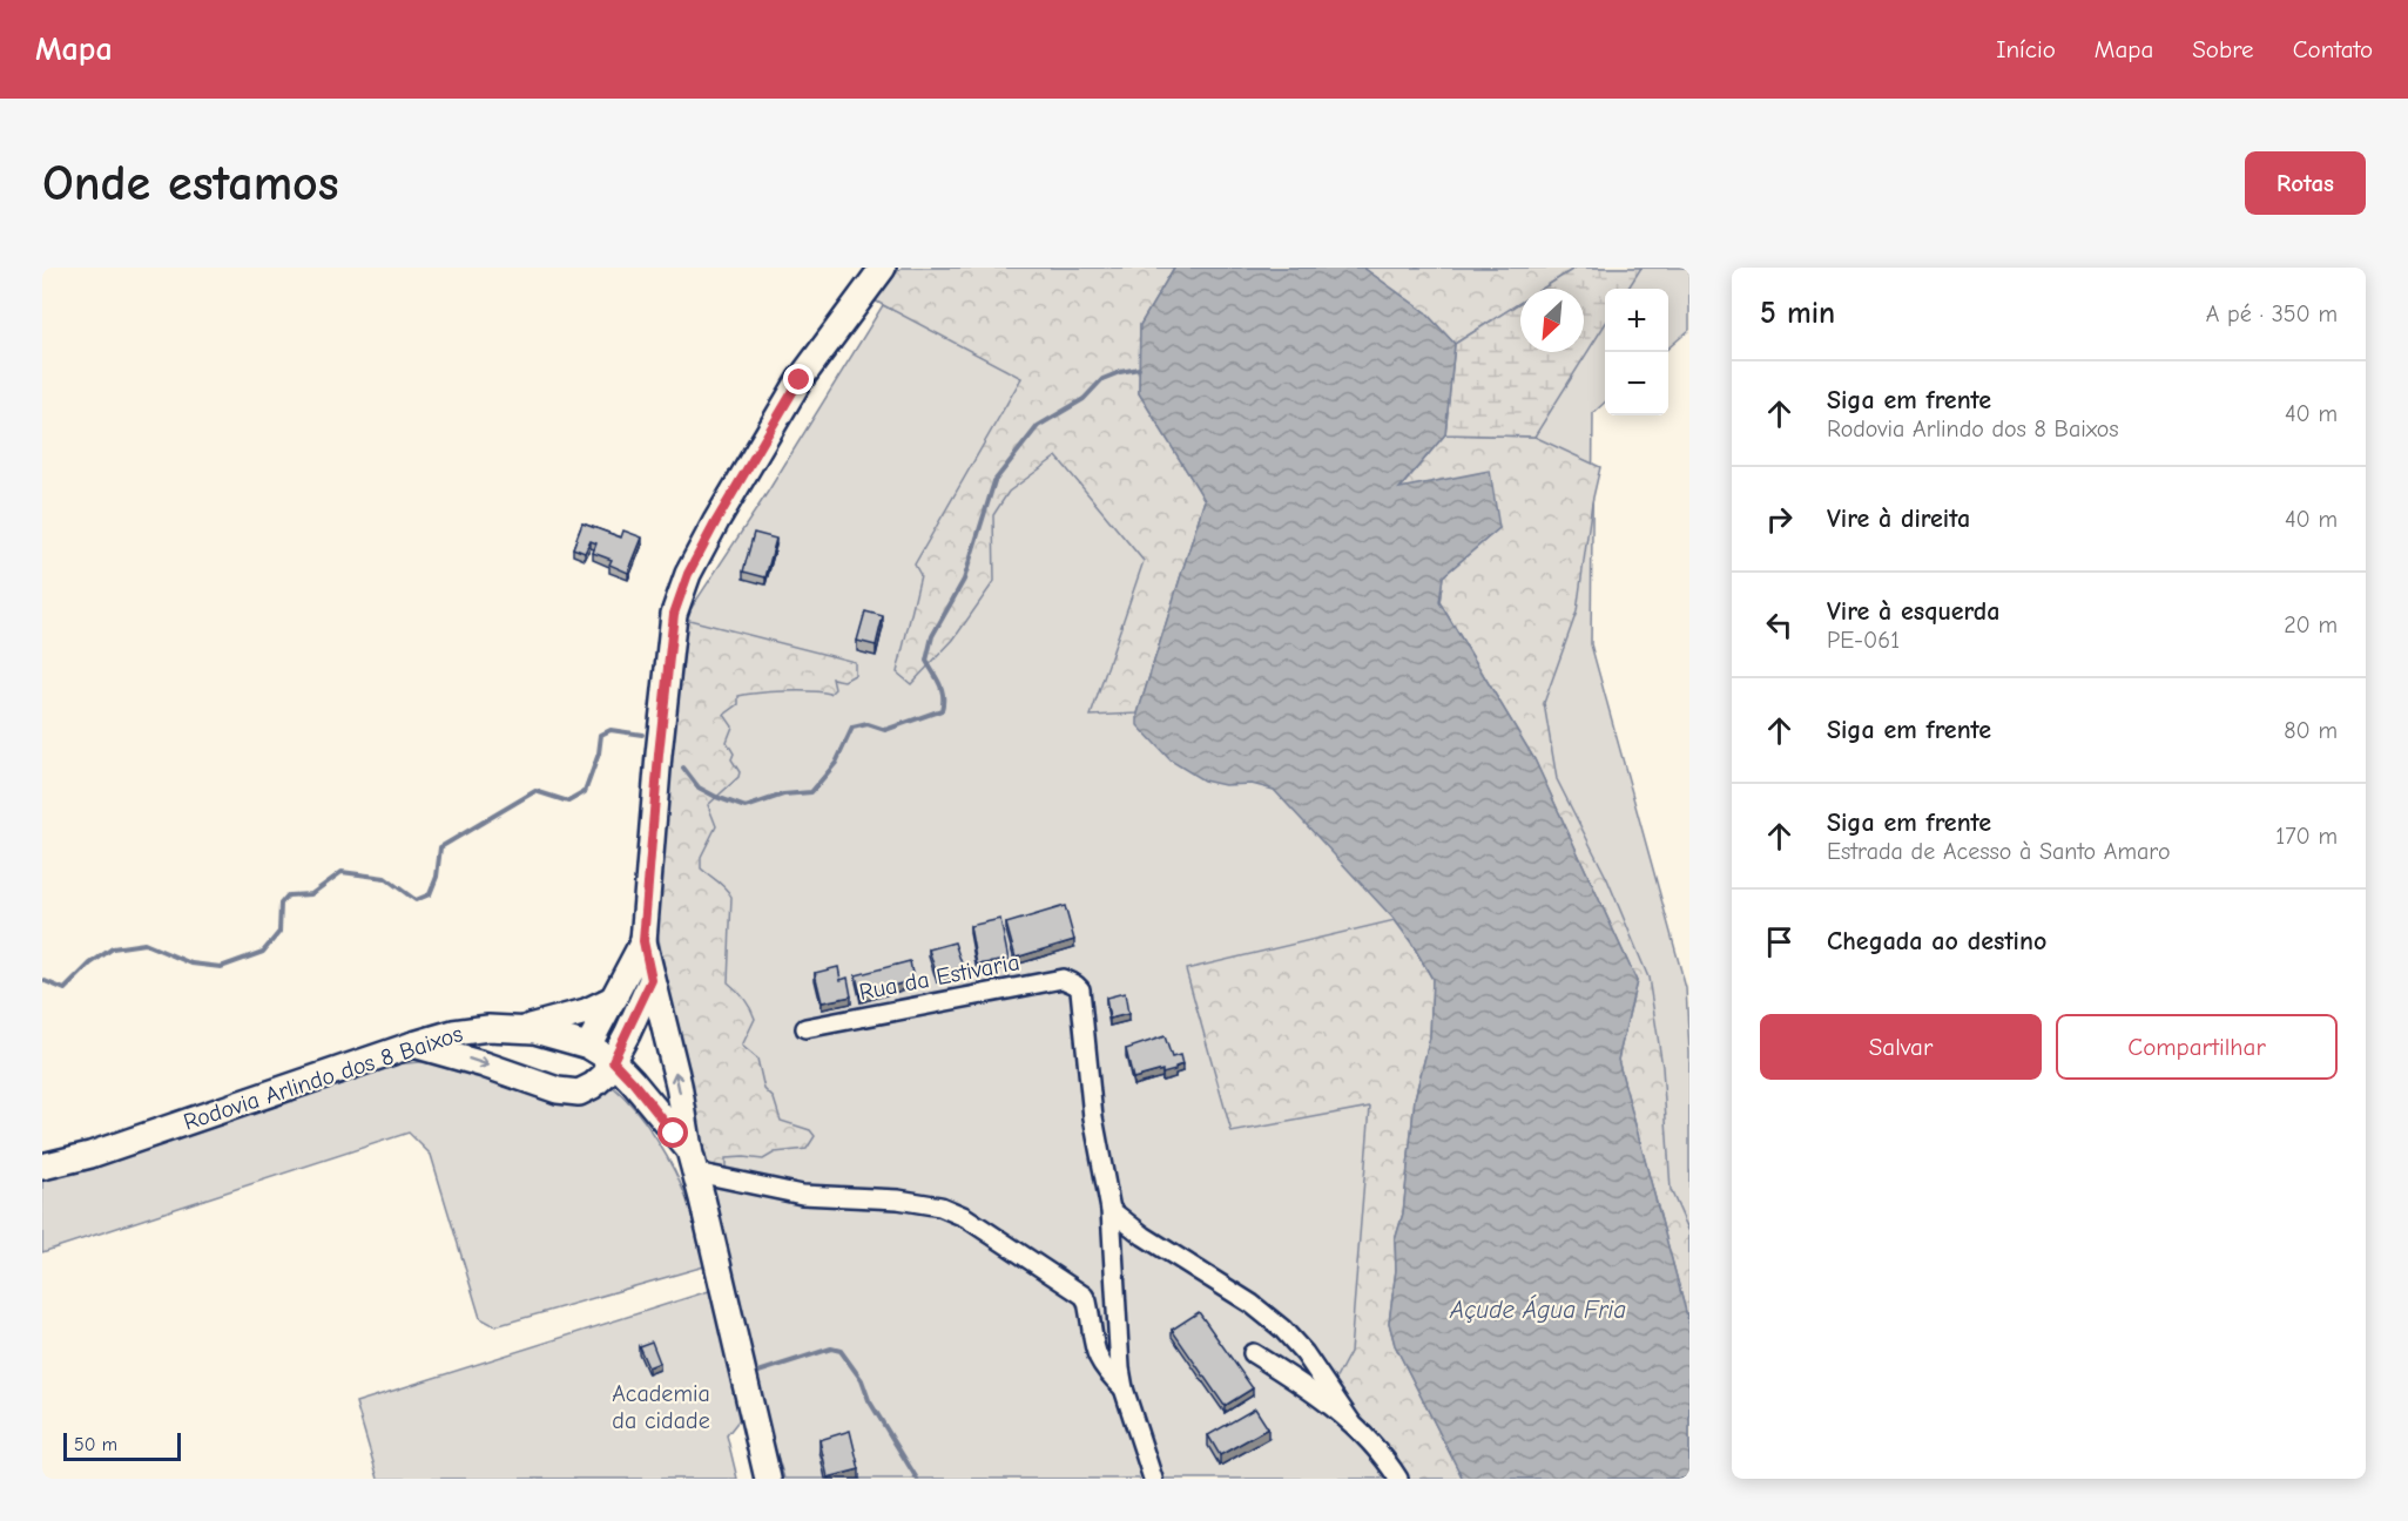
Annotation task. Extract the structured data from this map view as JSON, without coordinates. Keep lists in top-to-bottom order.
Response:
{
  "streets": {
    "main road": ["Rodovia Arlindo dos 8 Baixos"],
    "street": ["Rua da Estivaria"]
  },
  "water": ["Açude Água Fria"],
  "parks": ["Academia da cidade"],
  "scale_bar": "50 m",
  "north": "bottom left",
  "page": {
    "header": "Mapa",
    "nav": [
      "Início",
      "Mapa",
      "Sobre",
      "Contato"
    ],
    "buttons": [
      "Rotas",
      ["Salvar", "Compartilhar"]
    ],
    "title": "Onde estamos",
    "heading": ["5 min", "A pé · 350 m"],
    "map_buttons": ["+", "−"],
    "list": [
      ["Siga em frente", "Rodovia Arlindo dos 8 Baixos", "40 m"],
      ["Vire à direita", "40 m"],
      ["Vire à esquerda", "PE-061", "20 m"],
      ["Siga em frente", "80 m"],
      ["Siga em frente", "Estrada de Acesso à Santo Amaro", "170 m"],
      "Chegada ao destino"
    ],
    "scale": "50 m"
  }
}
